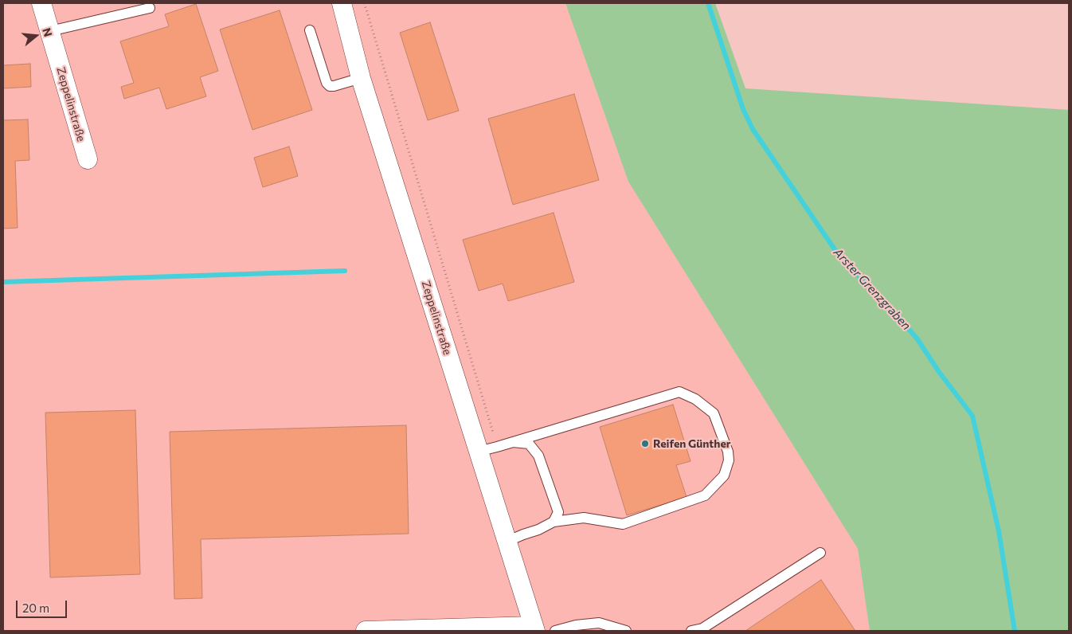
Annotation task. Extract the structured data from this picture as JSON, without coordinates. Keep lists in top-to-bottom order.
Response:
{
  "streets": {
    "street": ["Zeppelinstraße"]
  },
  "water": ["Arster Grenzgraben"],
  "places": ["Reifen Günther"],
  "scale_bar": "20 m",
  "north": "right"
}
